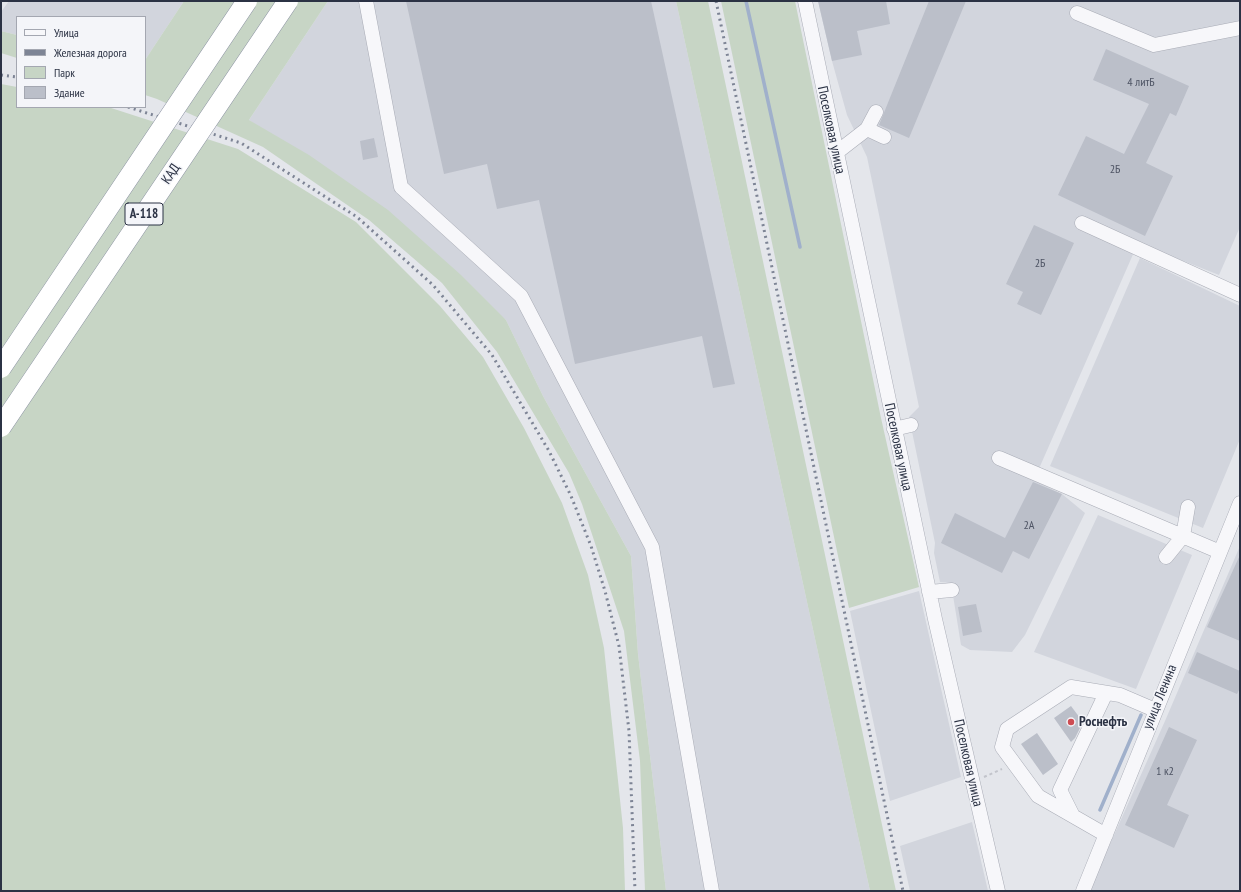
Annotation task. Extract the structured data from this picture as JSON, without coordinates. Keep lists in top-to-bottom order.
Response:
{
  "streets": {
    "highway": ["КАД", "А-118"],
    "street": ["Поселковая улица", "улица Ленина"]
  },
  "places": ["Роснефть"],
  "house_numbers": [
    "4 литБ",
    "2Б",
    "2Б",
    "2А",
    "1 к2"
  ],
  "legend": [
    "Улица",
    "Железная дорога",
    "Парк",
    "Здание"
  ]
}
